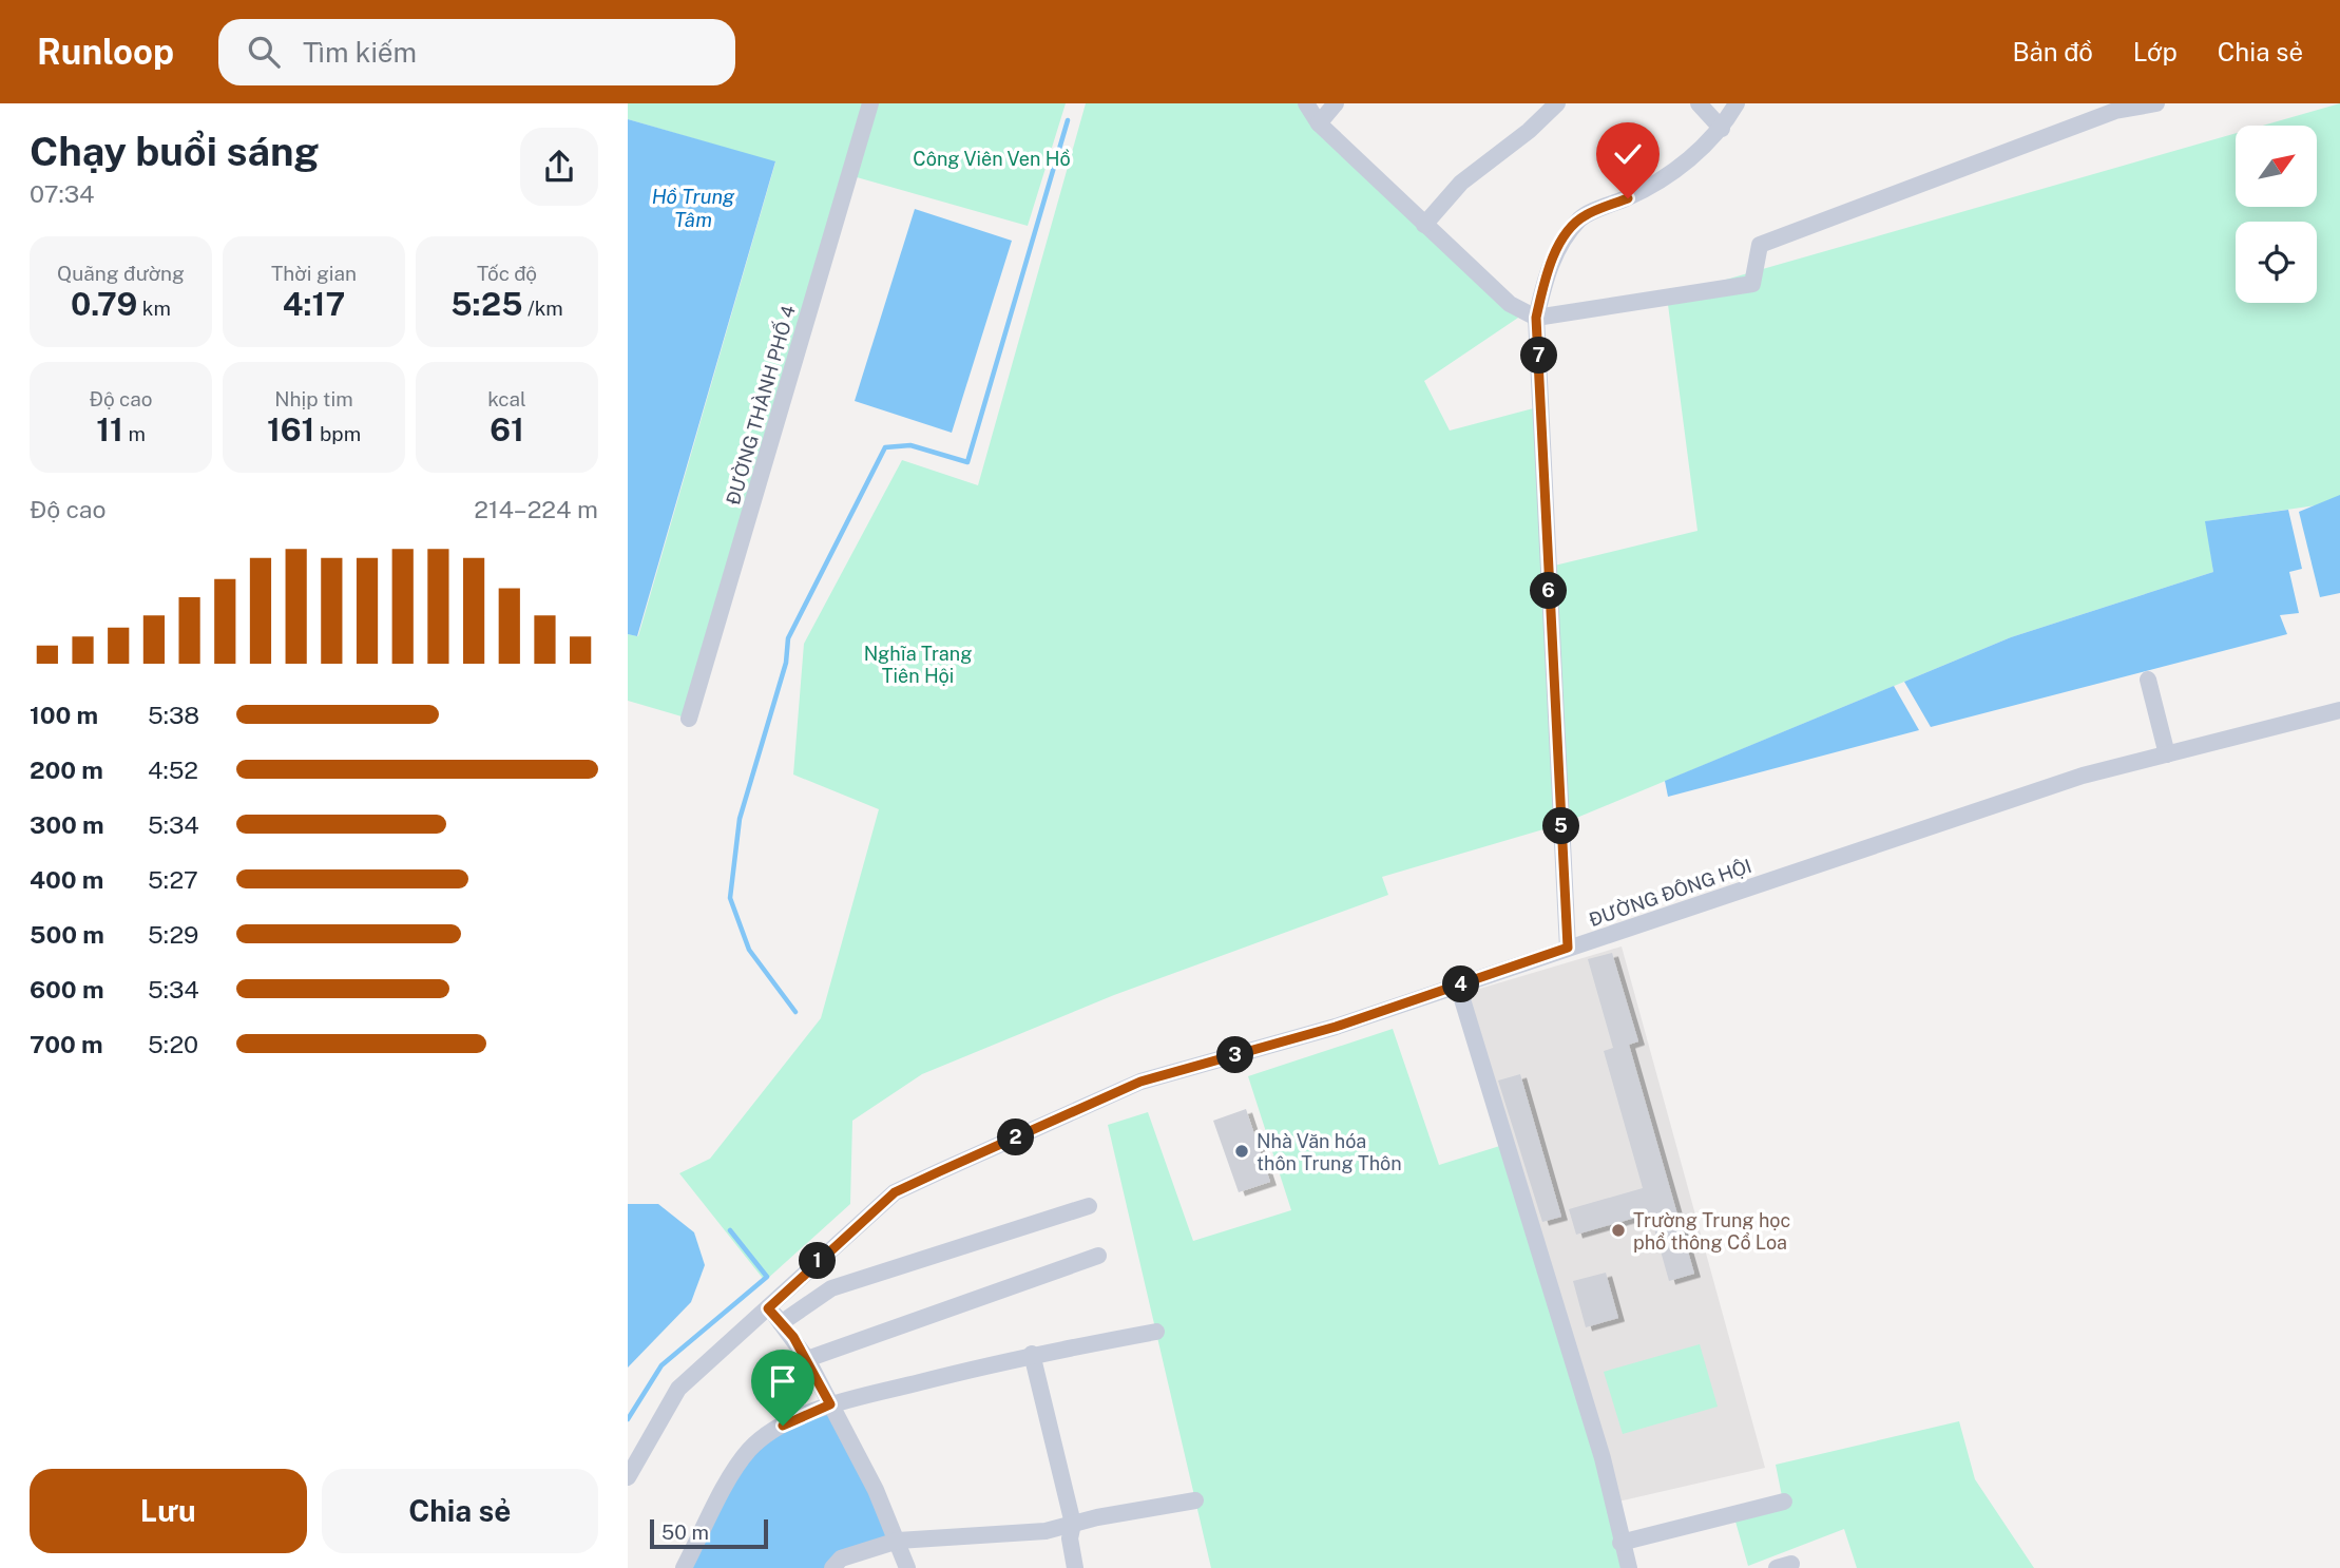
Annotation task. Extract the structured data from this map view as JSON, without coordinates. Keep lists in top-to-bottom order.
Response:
{
  "streets": {
    "street": ["ĐƯỜNG THÀNH PHỐ 4", "ĐƯỜNG ĐÔNG HỘI"]
  },
  "water": ["Hồ Trung Tâm"],
  "parks": ["Công Viên Ven Hồ", "Nghĩa Trang Tiên Hội"],
  "places": ["Nhà Văn hóa thôn Trung Thôn", "Trường Trung học phổ thông Cổ Loa"],
  "scale_bar": "50 m",
  "north": "top right",
  "page": {
    "header": "Runloop",
    "search": "Tìm kiếm",
    "nav": ["Bản đồ", "Lớp", "Chia sẻ"],
    "heading": ["Chạy buổi sáng", "07:34"],
    "stats": [
      ["Quãng đường", "0.79 km"],
      ["Thời gian", "4:17"],
      ["Tốc độ", "5:25 /km"],
      ["Độ cao", "11 m"],
      ["Nhịp tim", "161 bpm"],
      ["kcal", "61"]
    ],
    "pins": [
      "7",
      "6",
      "5",
      "4",
      "3",
      "2",
      "1"
    ],
    "chart": ["Độ cao", "214–224 m"],
    "list": [
      {
        "name": "100 m",
        "note": "5:38"
      },
      {
        "name": "200 m",
        "note": "4:52"
      },
      {
        "name": "300 m",
        "note": "5:34"
      },
      {
        "name": "400 m",
        "note": "5:27"
      },
      {
        "name": "500 m",
        "note": "5:29"
      },
      {
        "name": "600 m",
        "note": "5:34"
      },
      {
        "name": "700 m",
        "note": "5:20"
      }
    ],
    "buttons": ["Lưu", "Chia sẻ"],
    "scale": "50 m"
  }
}
